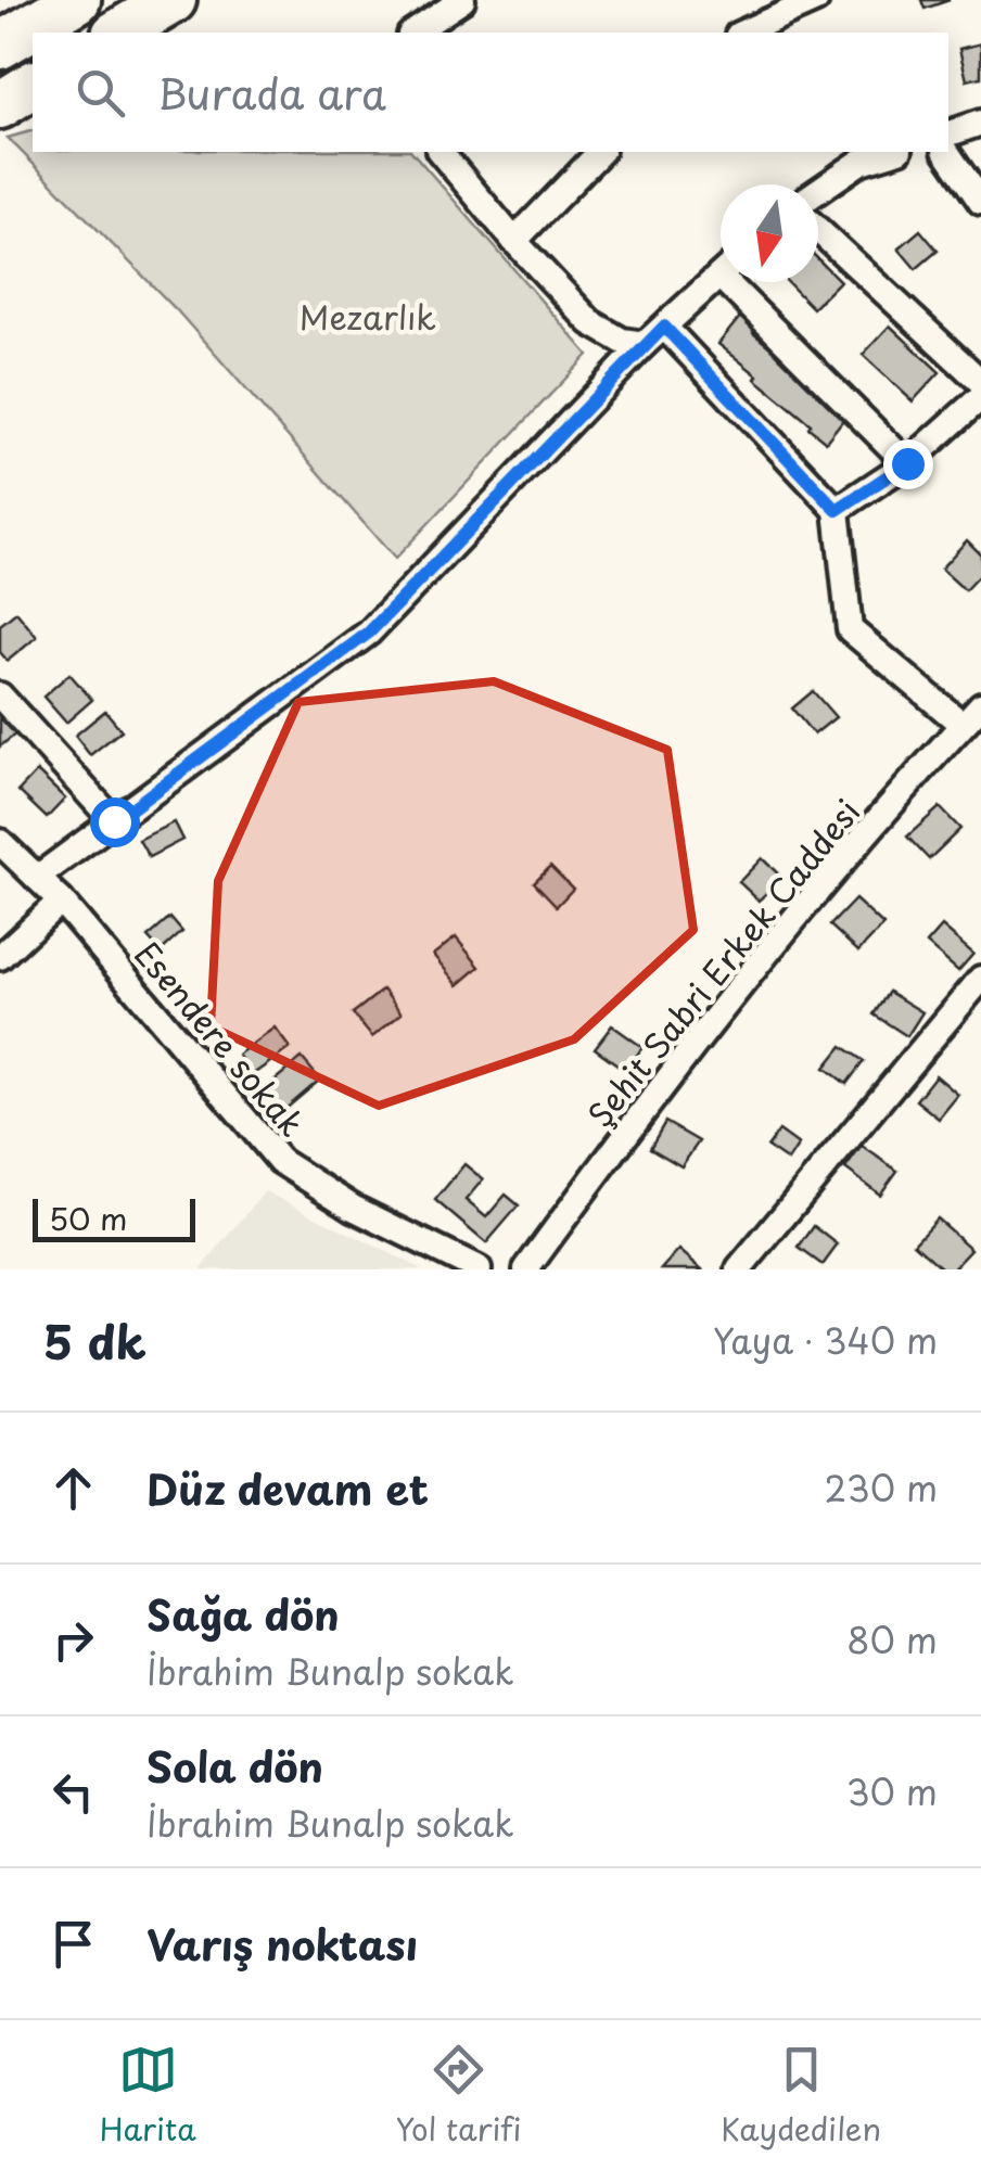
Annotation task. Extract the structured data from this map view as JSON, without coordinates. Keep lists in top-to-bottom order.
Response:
{
  "streets": {
    "street": ["Şehit Sabri Erkek Caddesi", "Esendere sokak"]
  },
  "parks": ["Mezarlık"],
  "scale_bar": "50 m",
  "north": "bottom",
  "page": {
    "search": "Burada ara",
    "scale": "50 m",
    "heading": ["5 dk", "Yaya · 340 m"],
    "list": [
      ["Düz devam et", "230 m"],
      ["Sağa dön", "İbrahim Bunalp sokak", "80 m"],
      ["Sola dön", "İbrahim Bunalp sokak", "30 m"],
      "Varış noktası"
    ],
    "nav": ["Harita", "Yol tarifi", "Kaydedilen"]
  }
}
